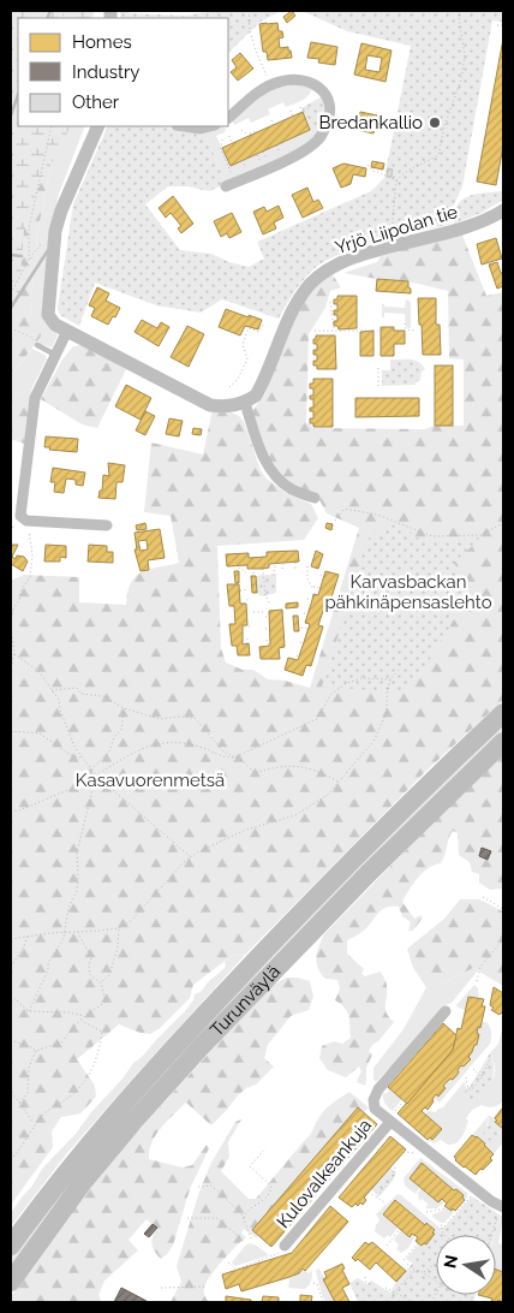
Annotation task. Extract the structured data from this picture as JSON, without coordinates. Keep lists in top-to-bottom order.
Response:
{
  "streets": {
    "highway": ["Turunväylä"],
    "street": ["Yrjö Liipolan tie", "Kulovalkeankuja"]
  },
  "parks": ["Karvasbackan pähkinäpensaslehto", "Kasavuorenmetsä"],
  "places": ["Bredankallio"],
  "legend": ["Homes", "Industry", "Other"],
  "north": "left"
}
